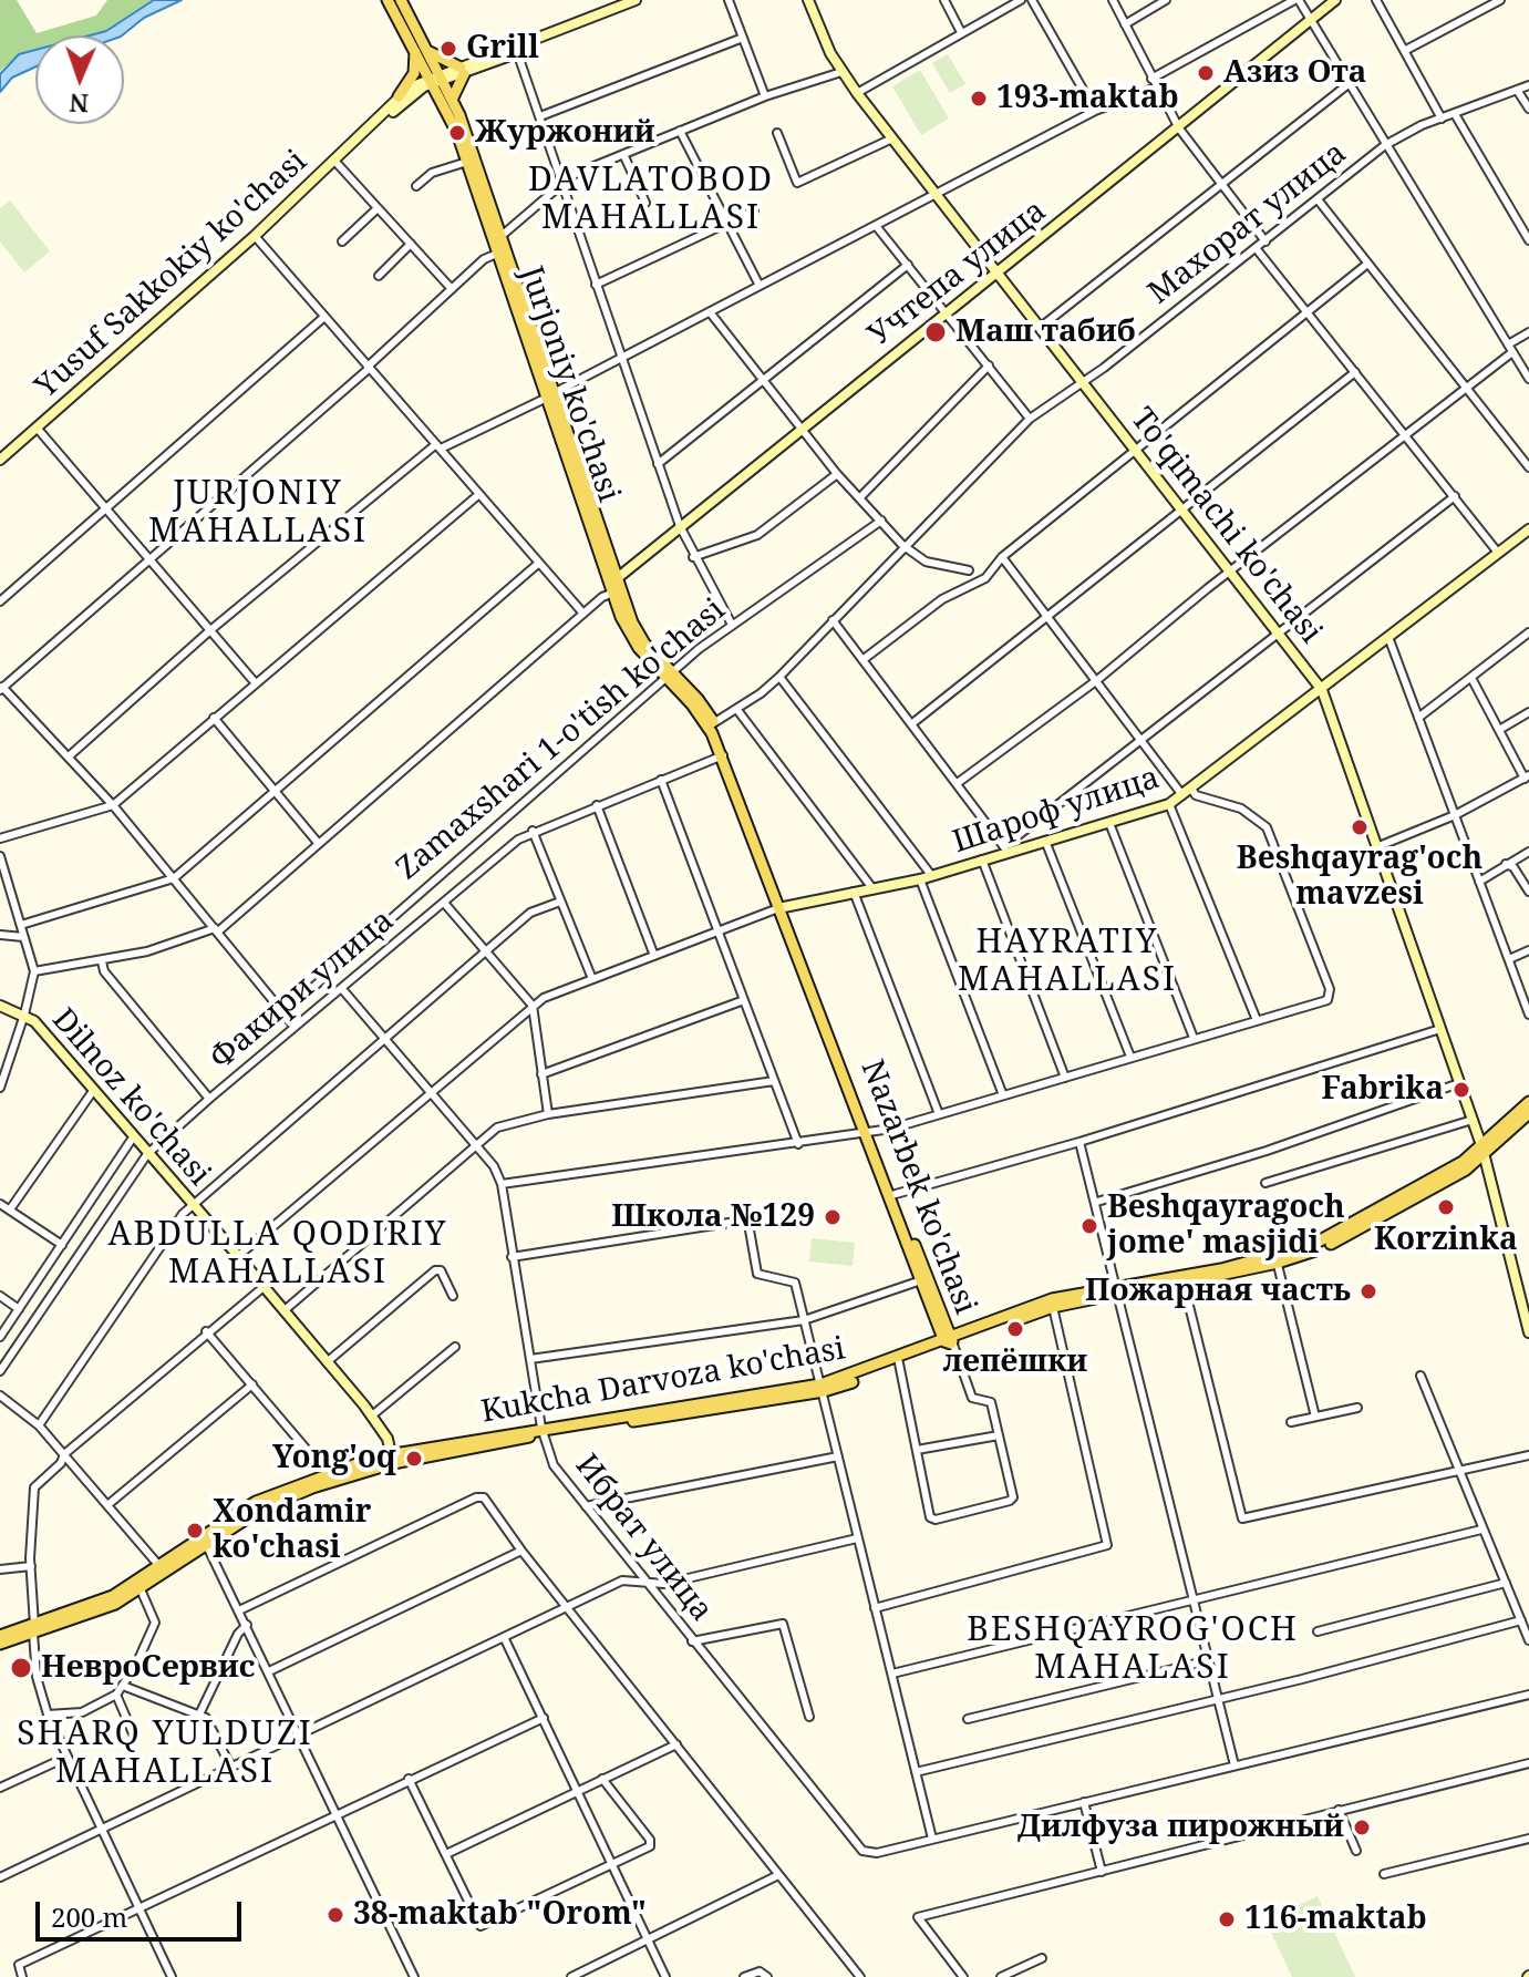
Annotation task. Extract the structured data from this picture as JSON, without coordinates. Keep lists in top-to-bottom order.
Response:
{
  "streets": {
    "main road": [
      "Учтепа улица",
      "Yusuf Sakkokiy ko'chasi",
      "Jurjoniy ko'chasi",
      "To'qimachi ko'chasi",
      "Шароф улица",
      "Dilnoz ko'chasi",
      "Nazarbek ko'chasi",
      "Kukcha Darvoza ko'chasi"
    ],
    "street": [
      "Махорат улица",
      "Zamaxshari 1-o'tish ko'chasi",
      "Факири улица",
      "Ибрат улица"
    ]
  },
  "crossings": [
    ["Махорат улица", "To'qimachi ko'chasi"],
    ["Махорат улица", "Nazarbek ko'chasi"],
    ["Учтепа улица", "Jurjoniy ko'chasi"],
    ["Учтепа улица", "To'qimachi ko'chasi"],
    ["Yusuf Sakkokiy ko'chasi", "Jurjoniy ko'chasi"],
    ["Jurjoniy ko'chasi", "Zamaxshari 1-o'tish ko'chasi"],
    ["Jurjoniy ko'chasi", "Nazarbek ko'chasi"],
    ["To'qimachi ko'chasi", "Шароф улица"],
    ["To'qimachi ko'chasi", "Kukcha Darvoza ko'chasi"],
    ["Zamaxshari 1-o'tish ko'chasi", "Nazarbek ko'chasi"],
    ["Шароф улица", "Nazarbek ko'chasi"],
    ["Факири улица", "Dilnoz ko'chasi"],
    ["Факири улица", "Nazarbek ko'chasi"],
    ["Факири улица", "Ибрат улица"],
    ["Dilnoz ko'chasi", "Kukcha Darvoza ko'chasi"],
    ["Nazarbek ko'chasi", "Kukcha Darvoza ko'chasi"],
    ["Kukcha Darvoza ko'chasi", "Ибрат улица"]
  ],
  "districts": [
    "DAVLATOBOD MAHALLASI",
    "JURJONIY MAHALLASI",
    "HAYRATIY MAHALLASI",
    "ABDULLA QODIRIY MAHALLASI",
    "BESHQAYROG'OCH MAHALASI",
    "SHARQ YULDUZI MAHALLASI"
  ],
  "places": [
    "Grill",
    "Азиз Ота",
    "193-maktab",
    "Журжоний",
    "Маш табиб",
    "Beshqayrag'och mavzesi",
    "Fabrika",
    "Korzinka",
    "Школа №129",
    "Beshqayragoch jome' masjidi",
    "Пожарная часть",
    "лепёшки",
    "Yong'oq",
    "Xondamir ko'chasi",
    "НевроСервис",
    "Дилфуза пирожный",
    "38-maktab \"Orom\"",
    "116-maktab"
  ],
  "scale_bar": "200 m",
  "north": "bottom"
}
